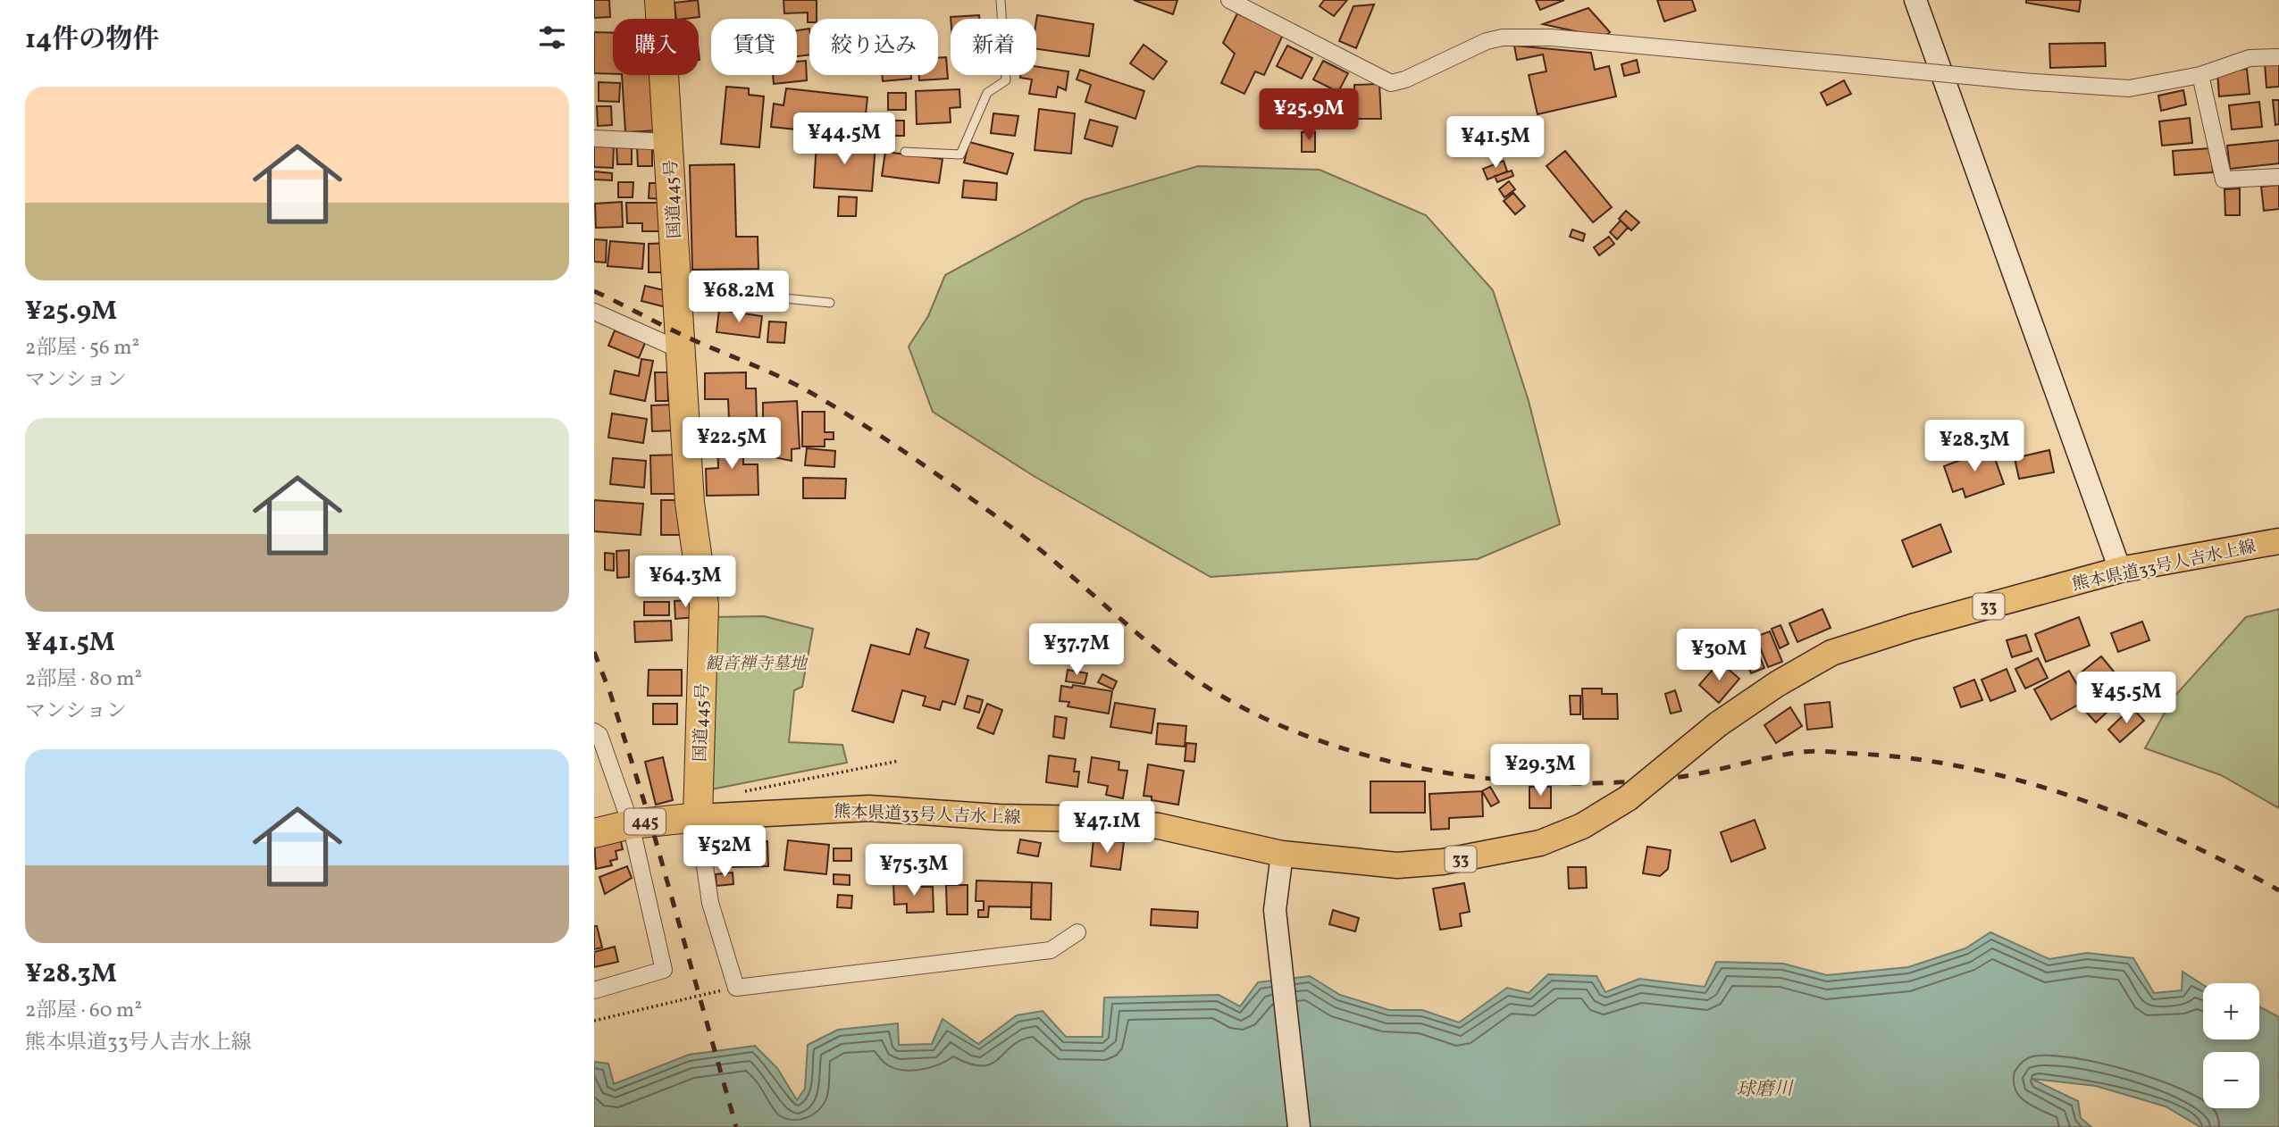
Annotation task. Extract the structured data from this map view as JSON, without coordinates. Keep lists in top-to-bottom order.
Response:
{
  "streets": {
    "highway": ["国道445号", "445"],
    "main road": ["熊本県道33号人吉水上線", "33"]
  },
  "crossings": [
    ["国道445号", "熊本県道33号人吉水上線"],
    ["国道445号", "445"],
    ["熊本県道33号人吉水上線", "445"]
  ],
  "water": ["球磨川"],
  "parks": ["観音禅寺墓地"],
  "page": {
    "heading": "14件の物件",
    "chip": [
      "購入",
      "賃貸",
      "絞り込み",
      "新着"
    ],
    "list": [
      {
        "name": "¥25.9M",
        "note": "2部屋 · 56 m² · マンション"
      },
      {
        "name": "¥41.5M",
        "note": "2部屋 · 80 m² · マンション"
      },
      {
        "name": "¥28.3M",
        "note": "2部屋 · 60 m² · 熊本県道33号人吉水上線"
      }
    ],
    "price": [
      "¥25.9M",
      "¥44.5M",
      "¥41.5M",
      "¥68.2M",
      "¥22.5M",
      "¥28.3M",
      "¥64.3M",
      "¥37.7M",
      "¥30M",
      "¥45.5M",
      "¥29.3M",
      "¥47.1M",
      "¥52M",
      "¥75.3M"
    ],
    "map_buttons": ["+", "−"]
  }
}
